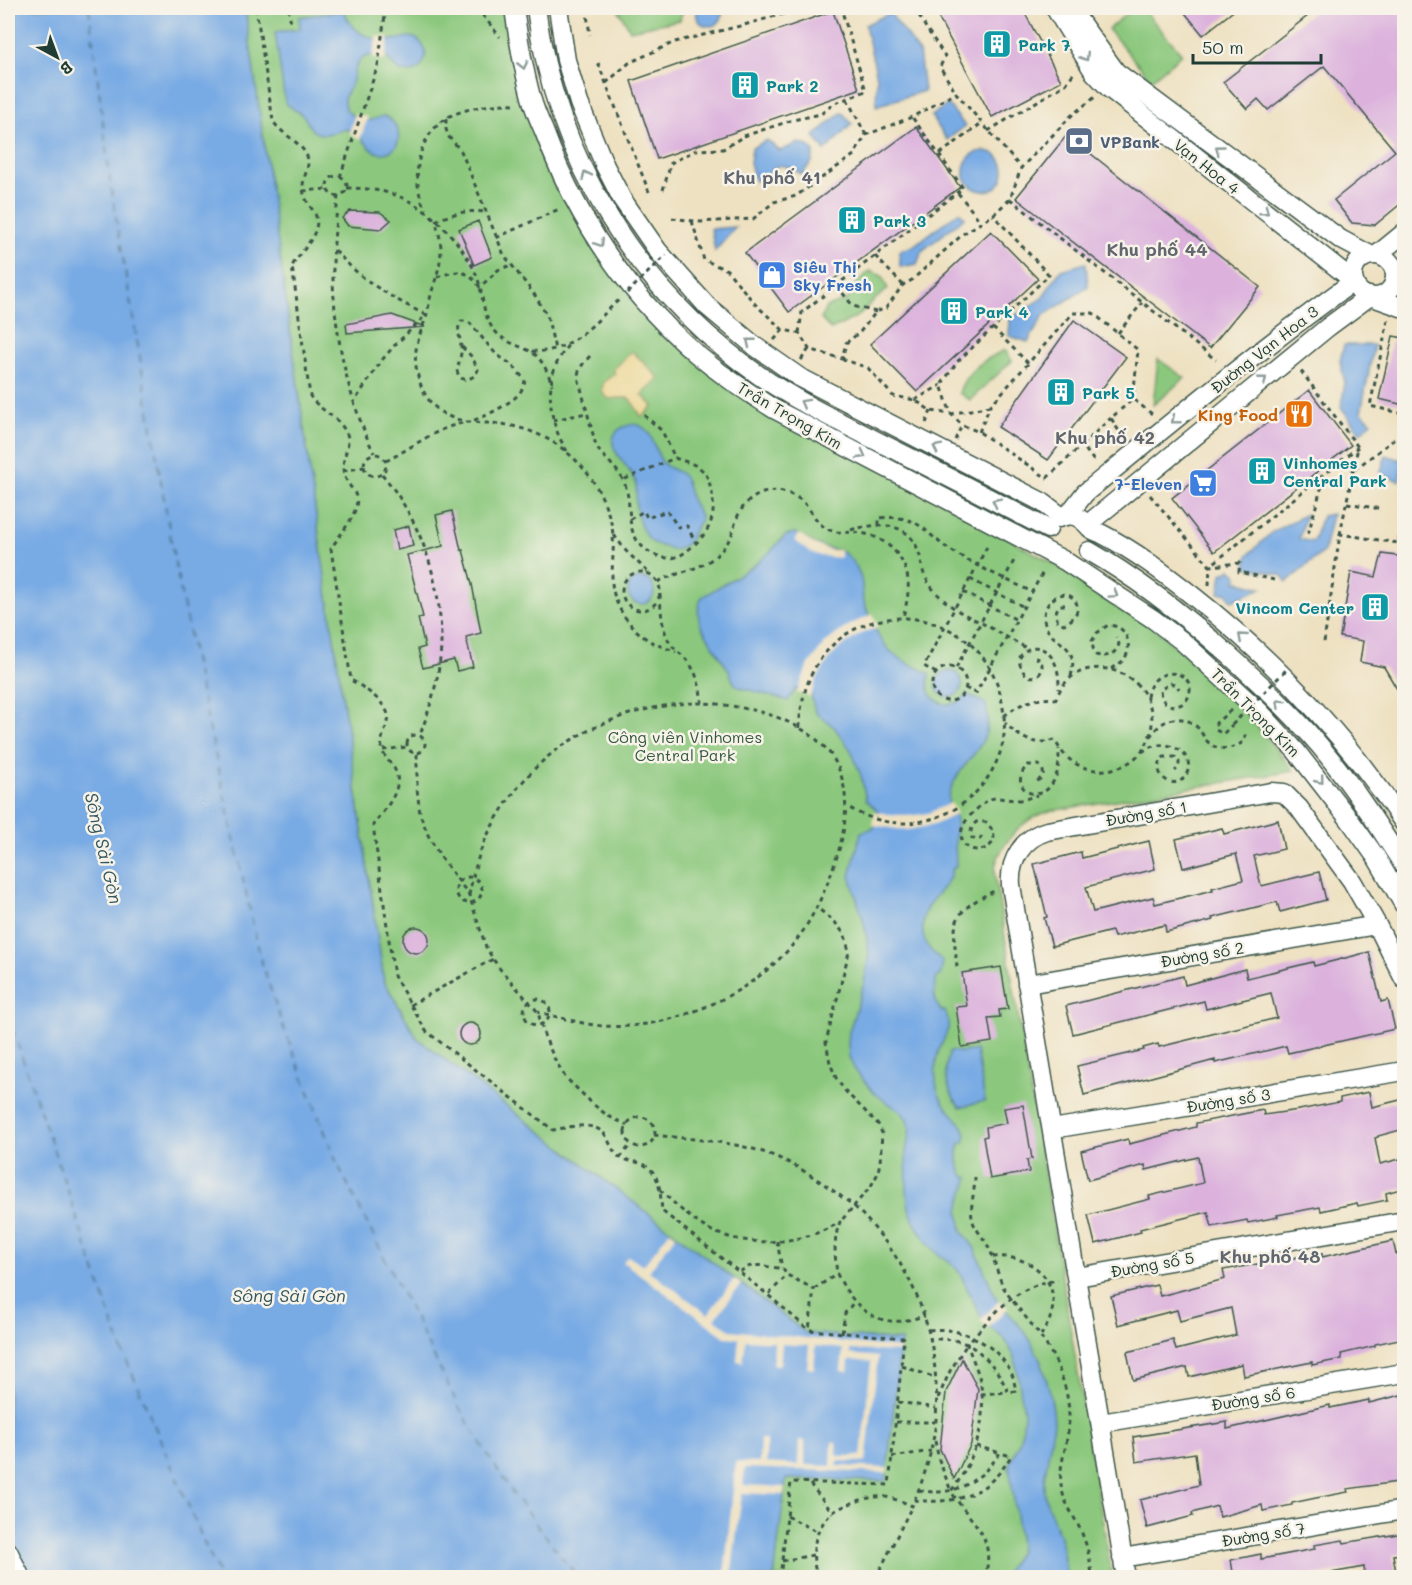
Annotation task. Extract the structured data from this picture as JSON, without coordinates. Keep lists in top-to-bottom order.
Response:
{
  "streets": {
    "street": [
      "Vạn Hoa 4",
      "Đường Vạn Hoa 3",
      "Trần Trọng Kim",
      "Đường số 1",
      "Đường số 2",
      "Đường số 3",
      "Đường số 5",
      "Đường số 6",
      "Đường số 7"
    ]
  },
  "crossings": [
    ["Vạn Hoa 4", "Đường Vạn Hoa 3"],
    ["Đường Vạn Hoa 3", "Trần Trọng Kim"],
    ["Đường số 1", "Đường số 2"]
  ],
  "districts": [
    "Khu phố 41",
    "Khu phố 44",
    "Khu phố 42",
    "Khu phố 48"
  ],
  "water": ["Sông Sài Gòn"],
  "parks": ["Công viên Vinhomes Central Park"],
  "places": {
    "building": [
      "Park 7",
      "Park 2",
      "Park 3",
      "Park 4",
      "Park 5",
      "Vinhomes Central Park",
      "Vincom Center"
    ],
    "bank": ["VPBank"],
    "shop": ["Siêu Thị Sky Fresh"],
    "restaurant": ["King Food"],
    "supermarket": ["7-Eleven"]
  },
  "scale_bar": "50 m",
  "north": "bottom right"
}
